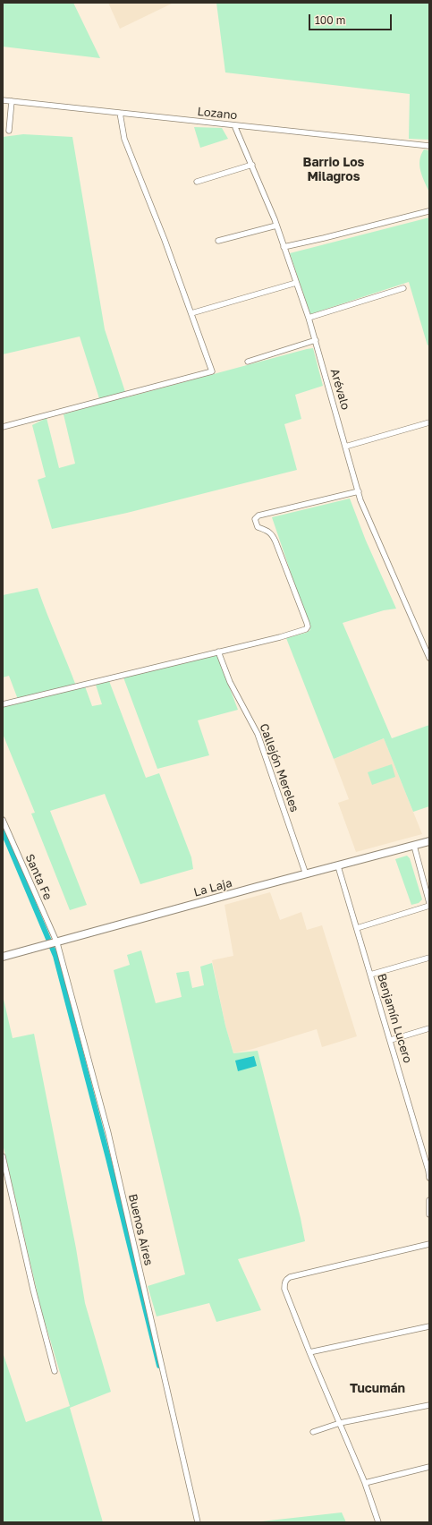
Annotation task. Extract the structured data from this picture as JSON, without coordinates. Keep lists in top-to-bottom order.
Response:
{
  "streets": {
    "main road": ["La Laja"],
    "street": [
      "Lozano",
      "Arévalo",
      "Callejón Mereles",
      "Santa Fe",
      "Benjamín Lucero",
      "Buenos Aires"
    ]
  },
  "crossings": [
    ["Lozano", "Arévalo"],
    ["Callejón Mereles", "La Laja"],
    ["Santa Fe", "La Laja"],
    ["Santa Fe", "Buenos Aires"],
    ["La Laja", "Benjamín Lucero"],
    ["La Laja", "Buenos Aires"]
  ],
  "districts": ["Barrio Los Milagros", "Tucumán"],
  "scale_bar": "100 m"
}
